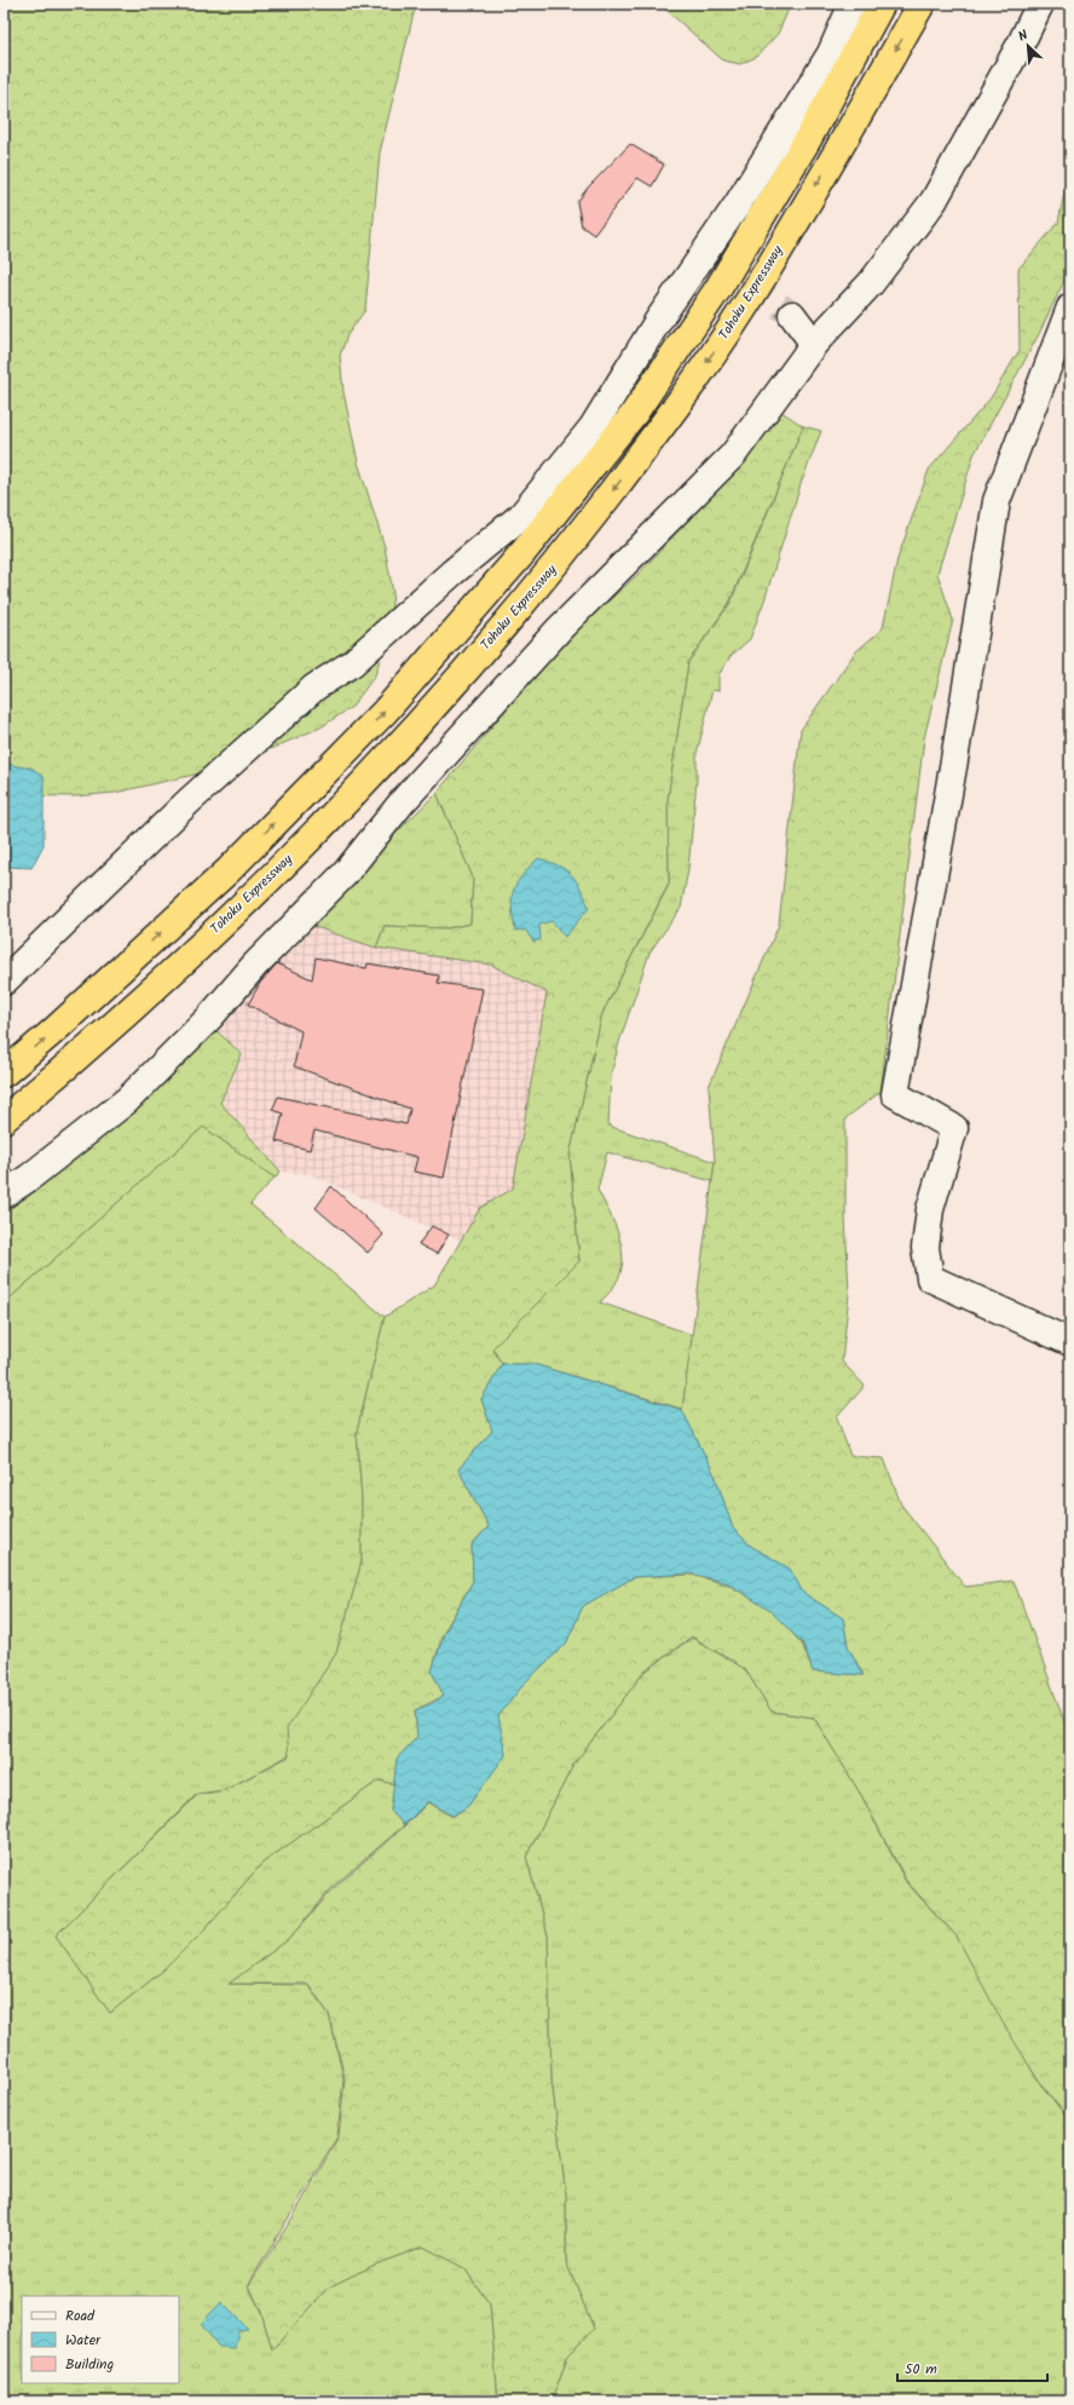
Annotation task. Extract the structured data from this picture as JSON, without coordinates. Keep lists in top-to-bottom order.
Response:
{
  "streets": {
    "highway": ["Tohoku Expressway"]
  },
  "legend": ["Road", "Water", "Building"],
  "scale_bar": "50 m",
  "north": "top left"
}
